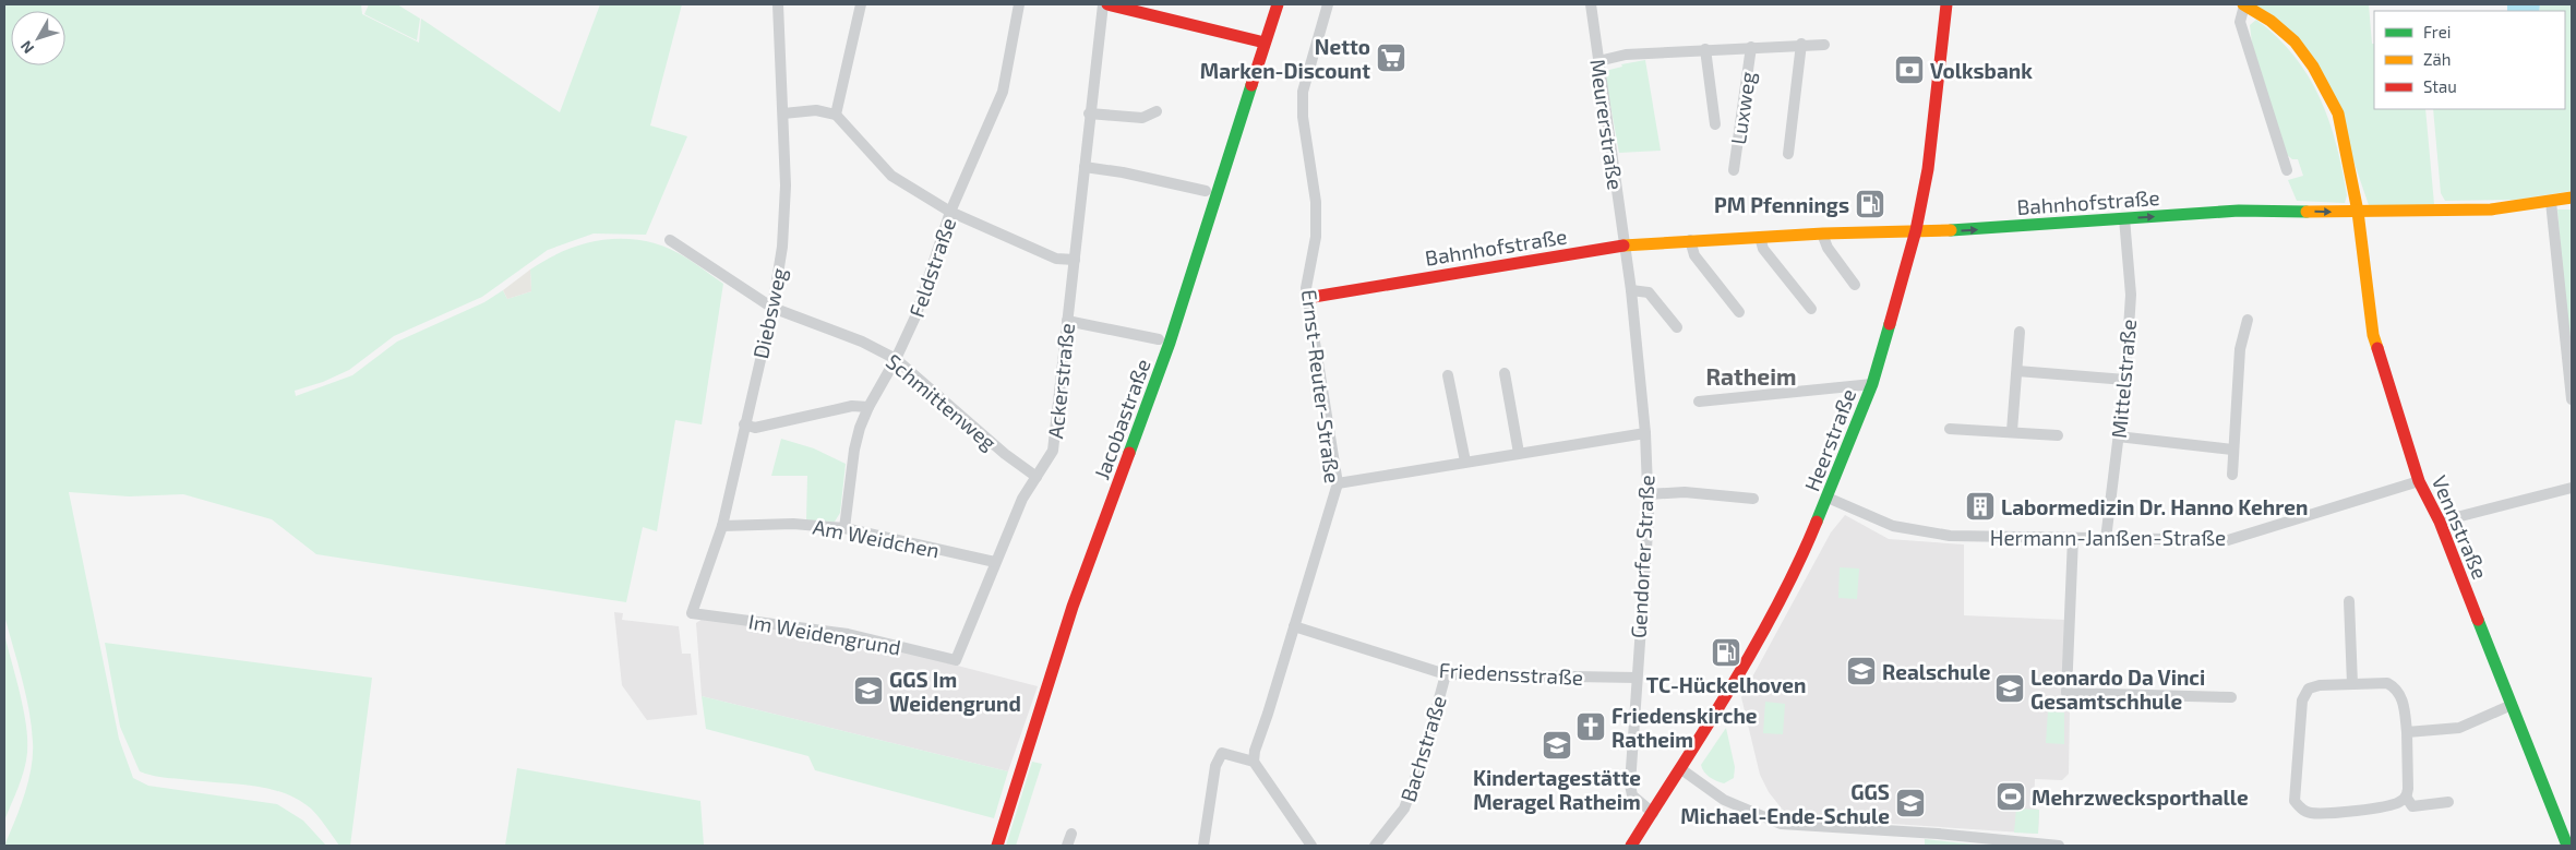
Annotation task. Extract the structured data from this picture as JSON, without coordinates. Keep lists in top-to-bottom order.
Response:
{
  "streets": {
    "street": [
      "Luxweg",
      "Meurerstraße",
      "Bahnhofstraße",
      "Feldstraße",
      "Diebsweg",
      "Mittelstraße",
      "Ackerstraße",
      "Ernst-Reuter-Straße",
      "Schmittenweg",
      "Jacobastraße",
      "Heerstraße",
      "Vennstraße",
      "Hermann-Janßen-Straße",
      "Am Weidchen",
      "Gendorfer Straße",
      "Im Weidengrund",
      "Friedensstraße",
      "Bachstraße"
    ]
  },
  "crossings": [
    ["Luxweg", "Meurerstraße"],
    ["Meurerstraße", "Bahnhofstraße"],
    ["Meurerstraße", "Gendorfer Straße"],
    ["Bahnhofstraße", "Mittelstraße"],
    ["Bahnhofstraße", "Ernst-Reuter-Straße"],
    ["Bahnhofstraße", "Heerstraße"],
    ["Bahnhofstraße", "Vennstraße"],
    ["Bahnhofstraße", "Gendorfer Straße"],
    ["Feldstraße", "Schmittenweg"],
    ["Feldstraße", "Am Weidchen"],
    ["Diebsweg", "Schmittenweg"],
    ["Diebsweg", "Am Weidchen"],
    ["Diebsweg", "Im Weidengrund"],
    ["Mittelstraße", "Hermann-Janßen-Straße"],
    ["Ackerstraße", "Schmittenweg"],
    ["Ackerstraße", "Am Weidchen"],
    ["Ackerstraße", "Im Weidengrund"],
    ["Ernst-Reuter-Straße", "Friedensstraße"],
    ["Heerstraße", "Hermann-Janßen-Straße"],
    ["Heerstraße", "Gendorfer Straße"],
    ["Vennstraße", "Hermann-Janßen-Straße"],
    ["Gendorfer Straße", "Friedensstraße"],
    ["Friedensstraße", "Bachstraße"]
  ],
  "districts": ["Ratheim"],
  "places": {
    "supermarket": ["Netto Marken-Discount"],
    "bank": ["Volksbank"],
    "fuel station": ["PM Pfennings", "TC-Hückelhoven"],
    "building": ["Labormedizin Dr. Hanno Kehren"],
    "school or university": [
      "Realschule",
      "Leonardo Da Vinci Gesamtschhule",
      "GGS Im Weidengrund",
      "Kindertagestätte Meragel Ratheim",
      "GGS Michael-Ende-Schule"
    ],
    "church": ["Friedenskirche Ratheim"],
    "sports": ["Mehrzwecksporthalle"]
  },
  "legend": ["Frei", "Zäh", "Stau"],
  "north": "bottom left"
}
